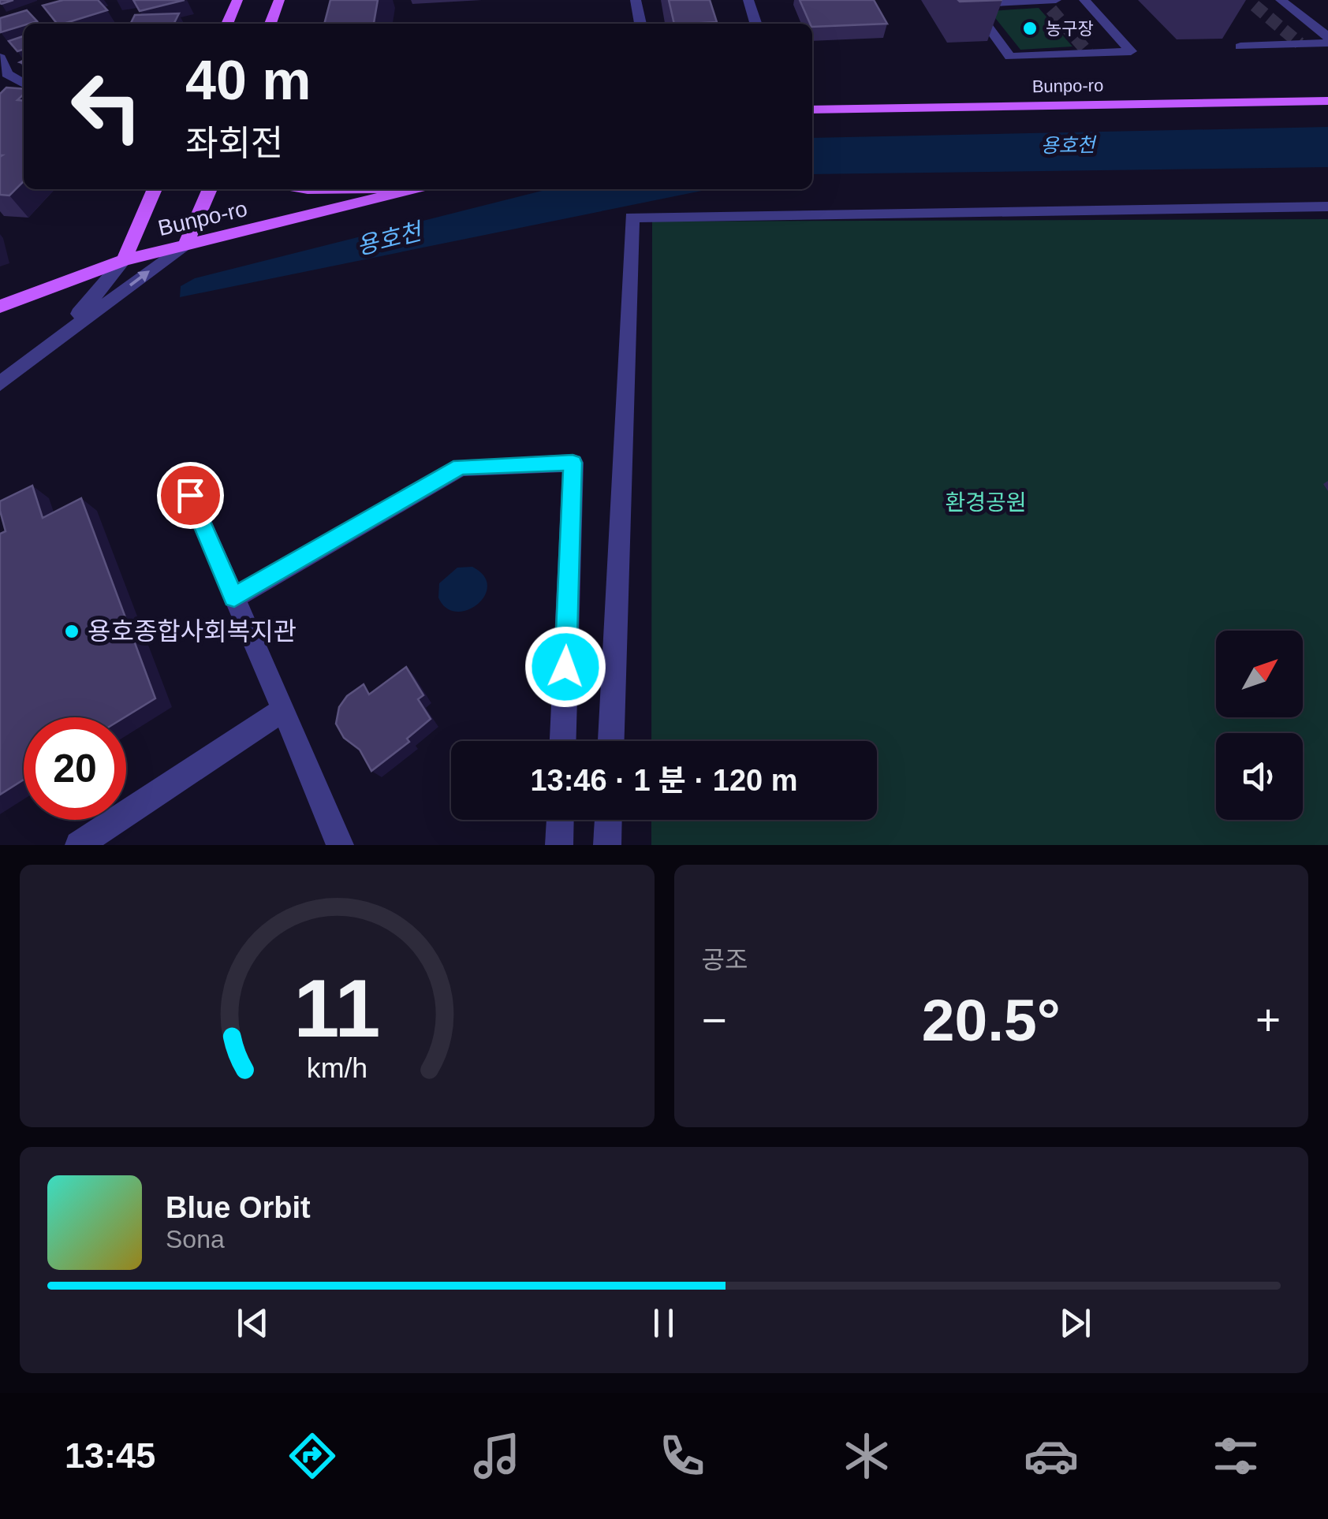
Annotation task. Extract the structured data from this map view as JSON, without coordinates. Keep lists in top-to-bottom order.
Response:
{
  "streets": {
    "main road": ["Bunpo-ro"]
  },
  "water": ["용호천"],
  "parks": ["환경공원"],
  "places": ["농구장", "용호종합사회복지관"],
  "north": "top right",
  "page": {
    "turn": ["40 m", "좌회전"],
    "limit": "20",
    "trip": "13:46 · 1 분 · 120 m",
    "tile": "공조",
    "heat": ["−", "20.5°", "+"],
    "song": ["Blue Orbit", "Sona"],
    "tabs": "13:45",
    "gauge": ["11", "km/h"]
  }
}
